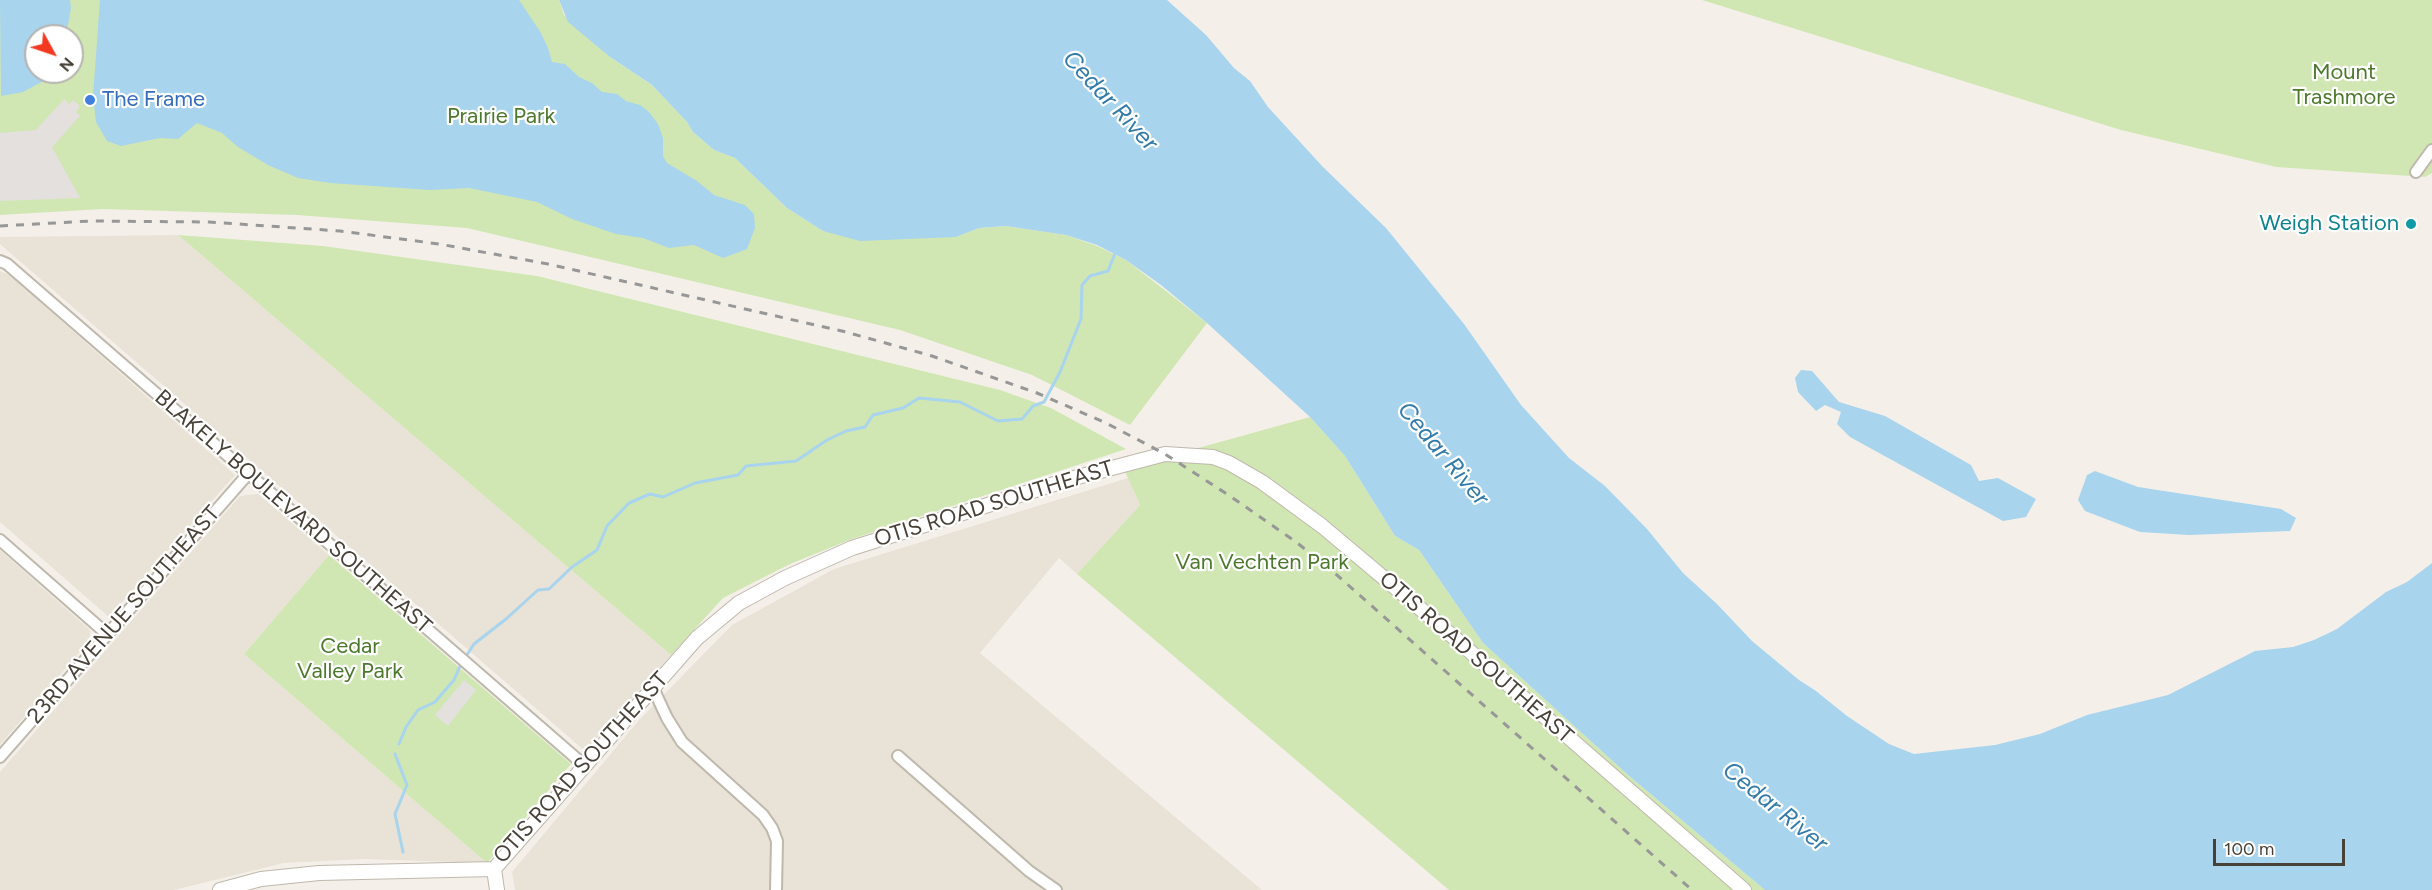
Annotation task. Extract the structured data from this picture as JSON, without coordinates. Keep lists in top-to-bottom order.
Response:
{
  "streets": {
    "street": ["OTIS ROAD SOUTHEAST", "BLAKELY BOULEVARD SOUTHEAST", "23RD AVENUE SOUTHEAST"]
  },
  "crossings": [
    ["OTIS ROAD SOUTHEAST", "BLAKELY BOULEVARD SOUTHEAST"],
    ["BLAKELY BOULEVARD SOUTHEAST", "23RD AVENUE SOUTHEAST"]
  ],
  "water": ["Cedar River"],
  "parks": [
    "Mount Trashmore",
    "Prairie Park",
    "Van Vechten Park",
    "Cedar Valley Park"
  ],
  "places": ["The Frame", "Weigh Station"],
  "scale_bar": "100 m",
  "north": "bottom right"
}
